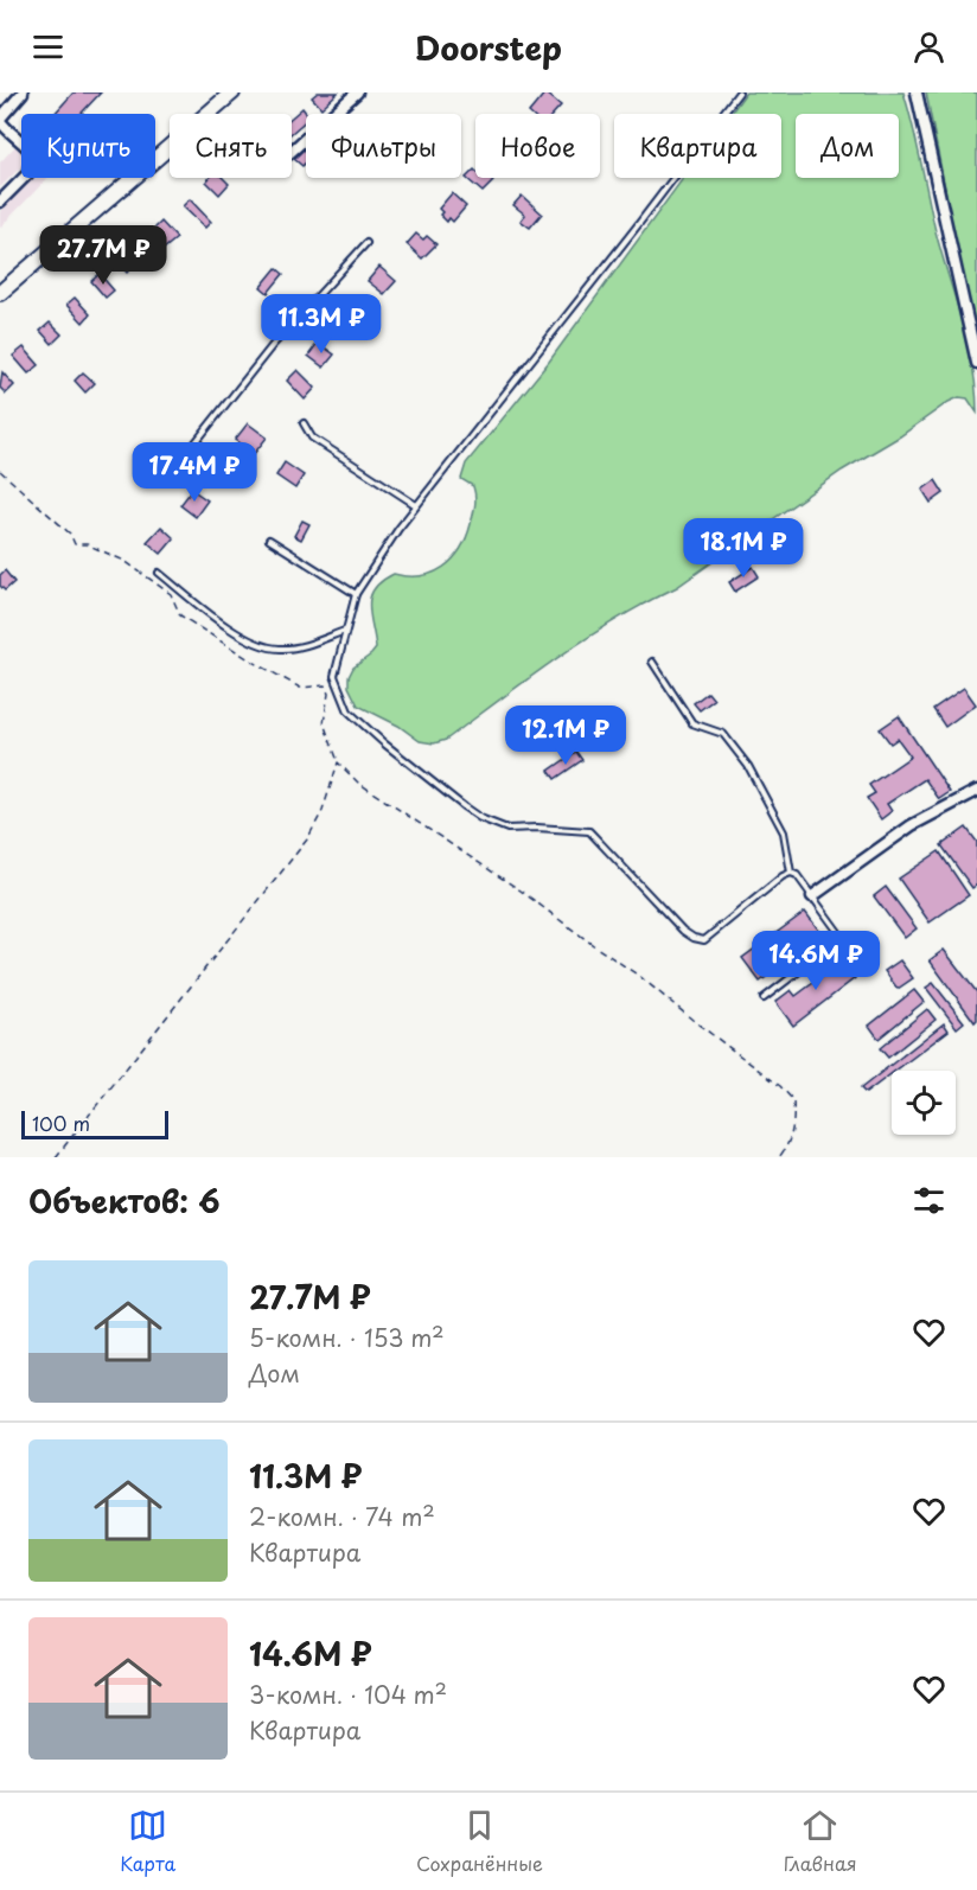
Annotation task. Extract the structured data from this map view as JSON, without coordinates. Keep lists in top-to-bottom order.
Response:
{
  "scale_bar": "100 m",
  "page": {
    "header": "Doorstep",
    "chip": [
      "Купить",
      "Снять",
      "Фильтры",
      "Новое",
      "Квартира",
      "Дом"
    ],
    "price": [
      "27.7M ₽",
      "11.3M ₽",
      "17.4M ₽",
      "18.1M ₽",
      "12.1M ₽",
      "14.6M ₽"
    ],
    "scale": "100 m",
    "heading": "Объектов: 6",
    "list": [
      {
        "name": "27.7M ₽",
        "note": "5-комн. · 153 m² · Дом"
      },
      {
        "name": "11.3M ₽",
        "note": "2-комн. · 74 m² · Квартира"
      },
      {
        "name": "14.6M ₽",
        "note": "3-комн. · 104 m² · Квартира"
      }
    ],
    "tabs": ["Карта", "Сохранённые", "Главная"]
  }
}
